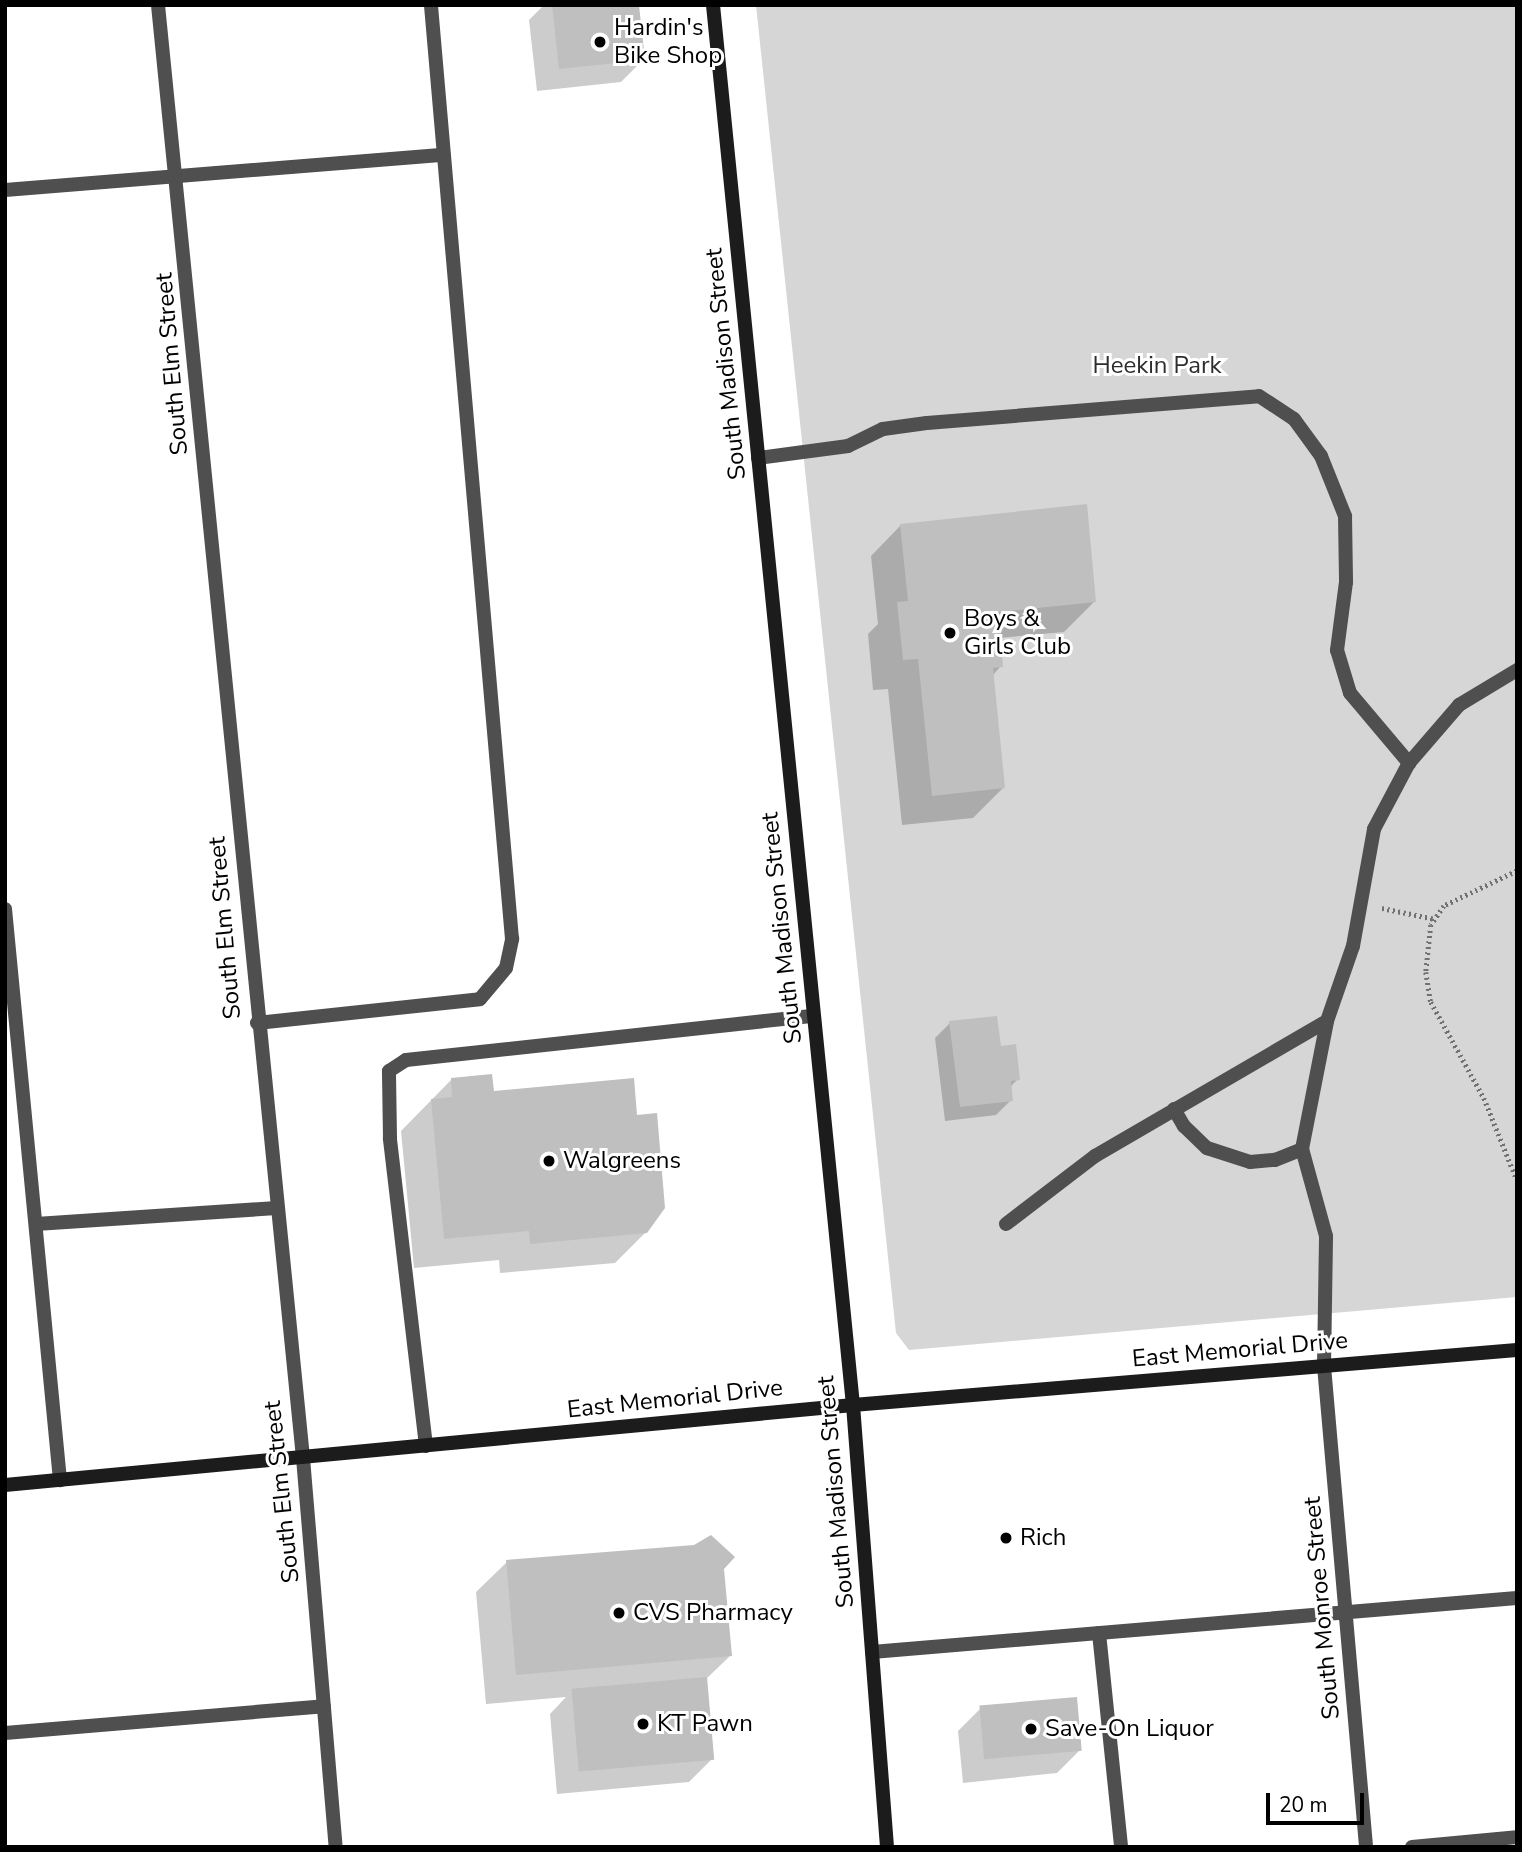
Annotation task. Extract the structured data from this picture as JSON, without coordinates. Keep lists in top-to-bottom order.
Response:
{
  "streets": {
    "main road": ["South Madison Street", "East Memorial Drive"],
    "street": ["South Elm Street", "South Monroe Street"]
  },
  "crossings": [
    ["South Elm Street", "East Memorial Drive"],
    ["South Madison Street", "East Memorial Drive"],
    ["East Memorial Drive", "South Monroe Street"]
  ],
  "parks": ["Heekin Park"],
  "places": [
    "Hardin's Bike Shop",
    "Boys & Girls Club",
    "Walgreens",
    "Rich",
    "CVS Pharmacy",
    "KT Pawn",
    "Save-On Liquor"
  ],
  "scale_bar": "20 m"
}
